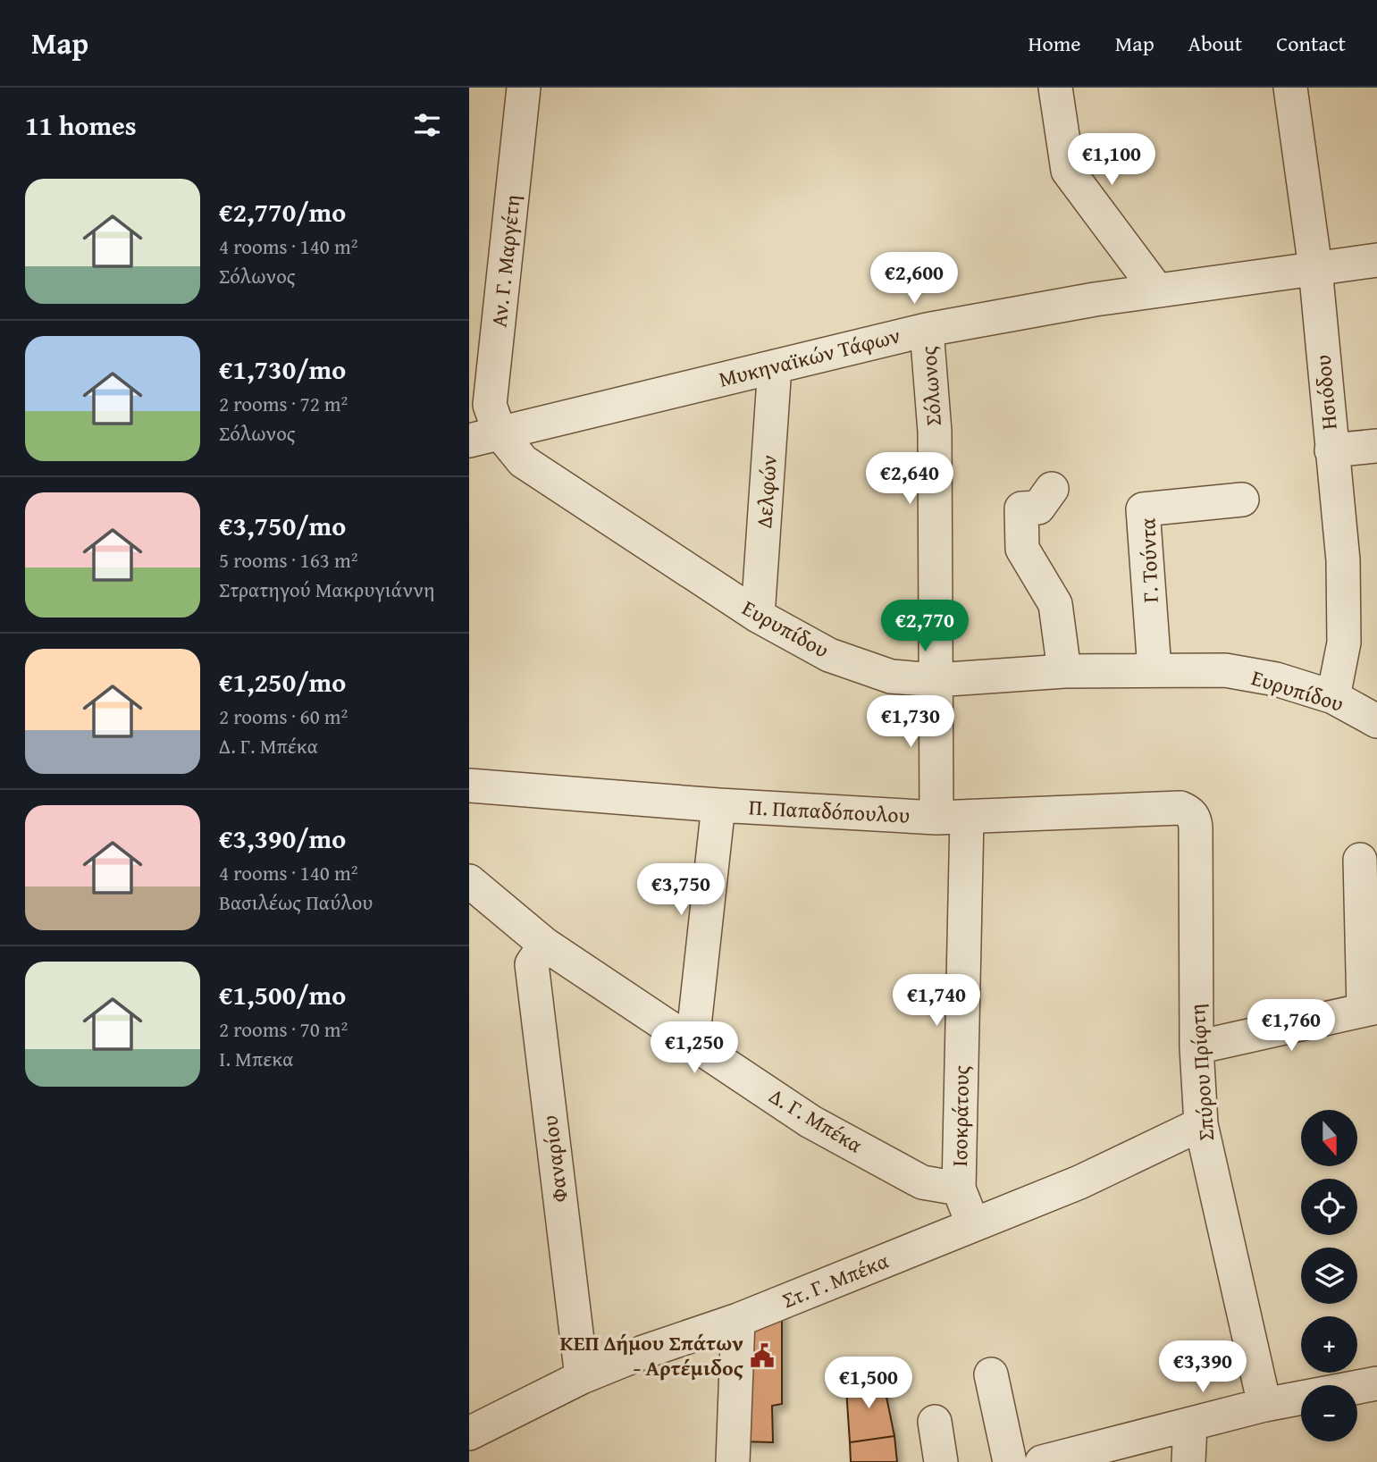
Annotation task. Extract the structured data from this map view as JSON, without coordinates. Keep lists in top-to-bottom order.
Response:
{
  "streets": {
    "street": [
      "Αν. Γ. Μαργέτη",
      "Μυκηναϊκών Τάφων",
      "Σόλωνος",
      "Ησιόδου",
      "Δελφών",
      "Γ. Τούντα",
      "Ευρυπίδου",
      "Π. Παπαδόπουλου",
      "Σπύρου Πρίφτη",
      "Ισοκράτους",
      "Δ. Γ. Μπέκα",
      "Φαναρίου",
      "Στ. Γ. Μπέκα"
    ]
  },
  "crossings": [
    ["Αν. Γ. Μαργέτη", "Μυκηναϊκών Τάφων"],
    ["Αν. Γ. Μαργέτη", "Ευρυπίδου"],
    ["Μυκηναϊκών Τάφων", "Σόλωνος"],
    ["Μυκηναϊκών Τάφων", "Ησιόδου"],
    ["Μυκηναϊκών Τάφων", "Δελφών"],
    ["Μυκηναϊκών Τάφων", "Ευρυπίδου"],
    ["Σόλωνος", "Ευρυπίδου"],
    ["Σόλωνος", "Π. Παπαδόπουλου"],
    ["Σόλωνος", "Ισοκράτους"],
    ["Ησιόδου", "Ευρυπίδου"],
    ["Δελφών", "Ευρυπίδου"],
    ["Γ. Τούντα", "Ευρυπίδου"],
    ["Π. Παπαδόπουλου", "Σπύρου Πρίφτη"],
    ["Π. Παπαδόπουλου", "Ισοκράτους"],
    ["Σπύρου Πρίφτη", "Στ. Γ. Μπέκα"],
    ["Ισοκράτους", "Δ. Γ. Μπέκα"],
    ["Ισοκράτους", "Στ. Γ. Μπέκα"],
    ["Δ. Γ. Μπέκα", "Φαναρίου"],
    ["Φαναρίου", "Στ. Γ. Μπέκα"]
  ],
  "places": {
    "public building": ["ΚΕΠ Δήμου Σπάτων - Αρτέμιδος"]
  },
  "north": "bottom",
  "page": {
    "header": "Map",
    "nav": [
      "Home",
      "Map",
      "About",
      "Contact"
    ],
    "heading": "11 homes",
    "price": [
      "€1,100",
      "€2,600",
      "€2,640",
      "€2,770",
      "€1,730",
      "€3,750",
      "€1,740",
      "€1,760",
      "€1,250",
      "€3,390",
      "€1,500"
    ],
    "list": [
      {
        "name": "€2,770/mo",
        "note": "4 rooms · 140 m² · Σόλωνος"
      },
      {
        "name": "€1,730/mo",
        "note": "2 rooms · 72 m² · Σόλωνος"
      },
      {
        "name": "€3,750/mo",
        "note": "5 rooms · 163 m² · Στρατηγού Μακρυγιάννη"
      },
      {
        "name": "€1,250/mo",
        "note": "2 rooms · 60 m² · Δ. Γ. Μπέκα"
      },
      {
        "name": "€3,390/mo",
        "note": "4 rooms · 140 m² · Βασιλέως Παύλου"
      },
      {
        "name": "€1,500/mo",
        "note": "2 rooms · 70 m² · Ι. Μπεκα"
      }
    ],
    "map_buttons": ["+", "−"]
  }
}
